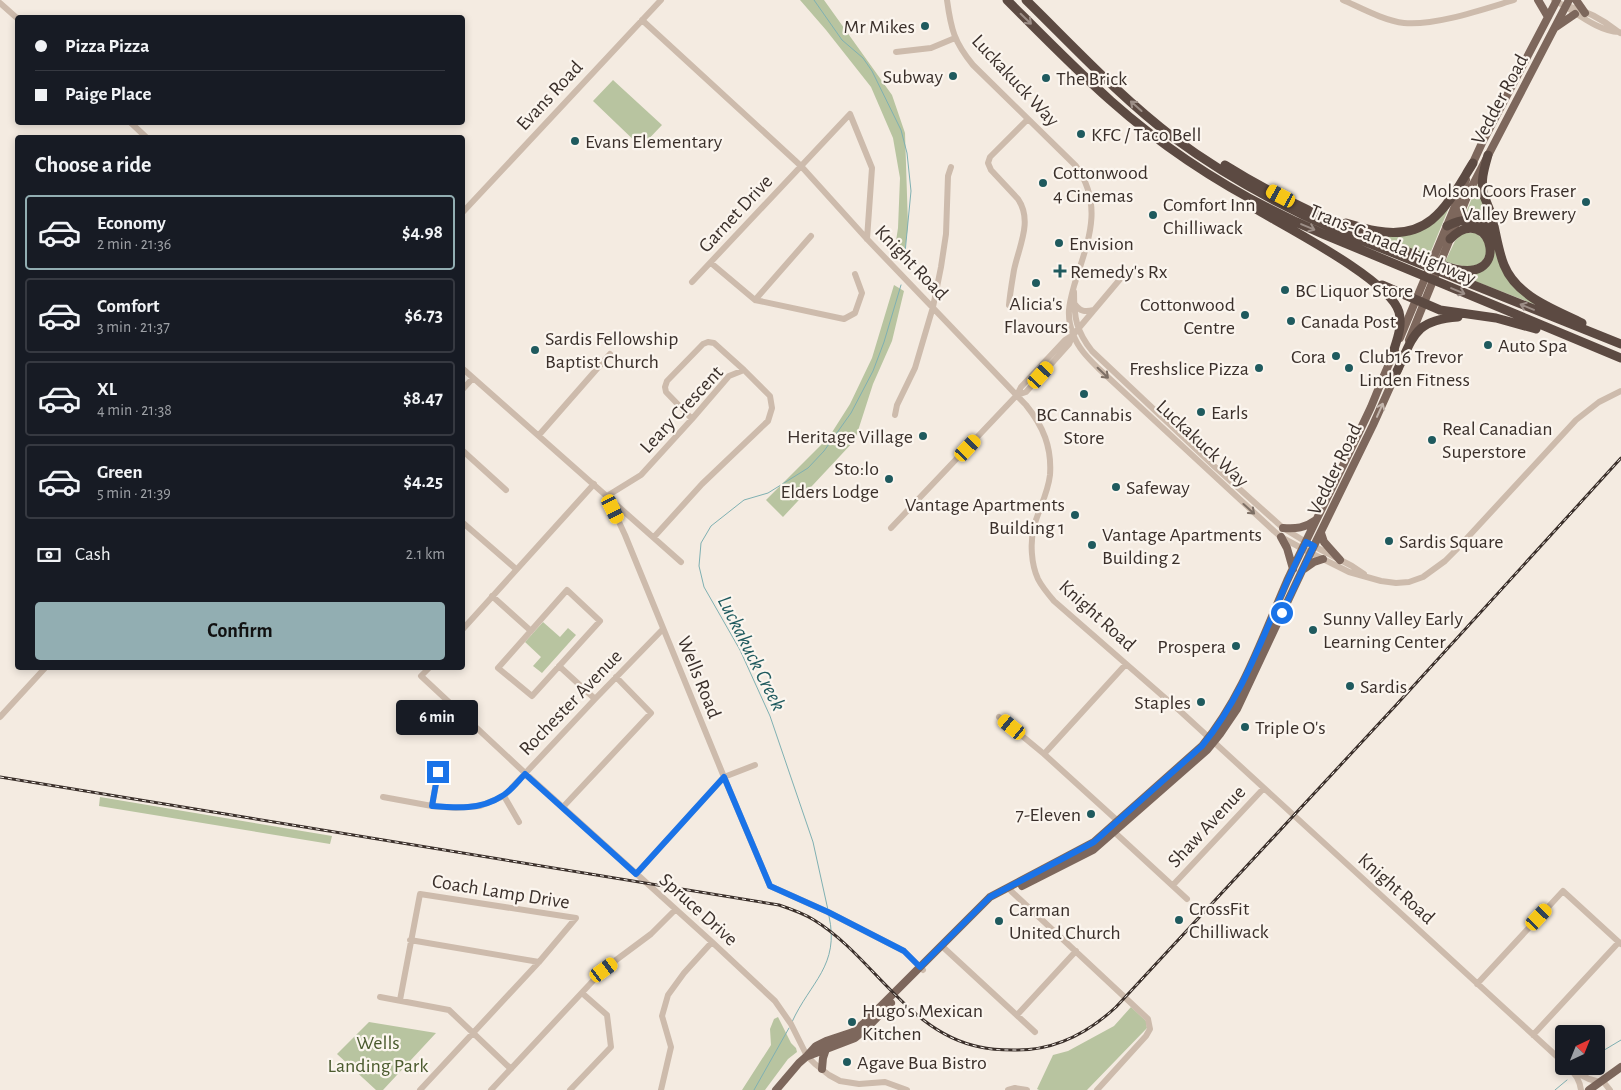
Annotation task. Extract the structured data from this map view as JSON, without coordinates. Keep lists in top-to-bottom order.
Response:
{
  "streets": {
    "highway": ["Trans-Canada Highway"],
    "main road": ["Vedder Road"],
    "street": [
      "Luckakuck Way",
      "Evans Road",
      "Garnet Drive",
      "Knight Road",
      "Leary Crescent",
      "Wells Road",
      "Rochester Avenue",
      "Shaw Avenue",
      "Coach Lamp Drive",
      "Spruce Drive"
    ]
  },
  "crossings": [
    ["Luckakuck Way", "Vedder Road"],
    ["Evans Road", "Knight Road"],
    ["Vedder Road", "Knight Road"],
    ["Vedder Road", "Wells Road"],
    ["Vedder Road", "Spruce Drive"],
    ["Garnet Drive", "Knight Road"],
    ["Knight Road", "Shaw Avenue"],
    ["Leary Crescent", "Wells Road"],
    ["Wells Road", "Rochester Avenue"],
    ["Rochester Avenue", "Spruce Drive"]
  ],
  "water": ["Luckakuck Creek"],
  "parks": ["Wells Landing Park"],
  "places": {
    "other": [
      "Mr Mikes",
      "Subway",
      "The Brick",
      "KFC / Taco Bell",
      "Evans Elementary",
      "Cottonwood 4 Cinemas",
      "Molson Coors Fraser Valley Brewery",
      "Comfort Inn Chilliwack",
      "Envision",
      "Alicia's Flavours",
      "BC Liquor Store",
      "Cottonwood Centre",
      "Canada Post",
      "Auto Spa",
      "Sardis Fellowship Baptist Church",
      "Cora",
      "Freshslice Pizza",
      "Club16 Trevor Linden Fitness",
      "BC Cannabis Store",
      "Earls",
      "Heritage Village",
      "Real Canadian Superstore",
      "Sto:lo Elders Lodge",
      "Safeway",
      "Vantage Apartments Building 1",
      "Sardis Square",
      "Vantage Apartments Building 2",
      "Sunny Valley Early Learning Center",
      "Prospera",
      "Sardis",
      "Staples",
      "Triple O's",
      "7-Eleven",
      "CrossFit Chilliwack",
      "Carman United Church",
      "Hugo's Mexican Kitchen",
      "Agave Bua Bistro"
    ],
    "health": ["Remedy's Rx"]
  },
  "north": "top right",
  "page": {
    "banner": ["Pizza Pizza", "Paige Place"],
    "heading": "Choose a ride",
    "list": [
      {
        "name": "Economy",
        "note": "2 min · 21:36",
        "value": "$4.98"
      },
      {
        "name": "Comfort",
        "note": "3 min · 21:37",
        "value": "$6.73"
      },
      {
        "name": "XL",
        "note": "4 min · 21:38",
        "value": "$8.47"
      },
      {
        "name": "Green",
        "note": "5 min · 21:39",
        "value": "$4.25"
      }
    ],
    "pay": ["Cash", "2.1 km"],
    "buttons": "Confirm",
    "bubble": "6 min"
  }
}
